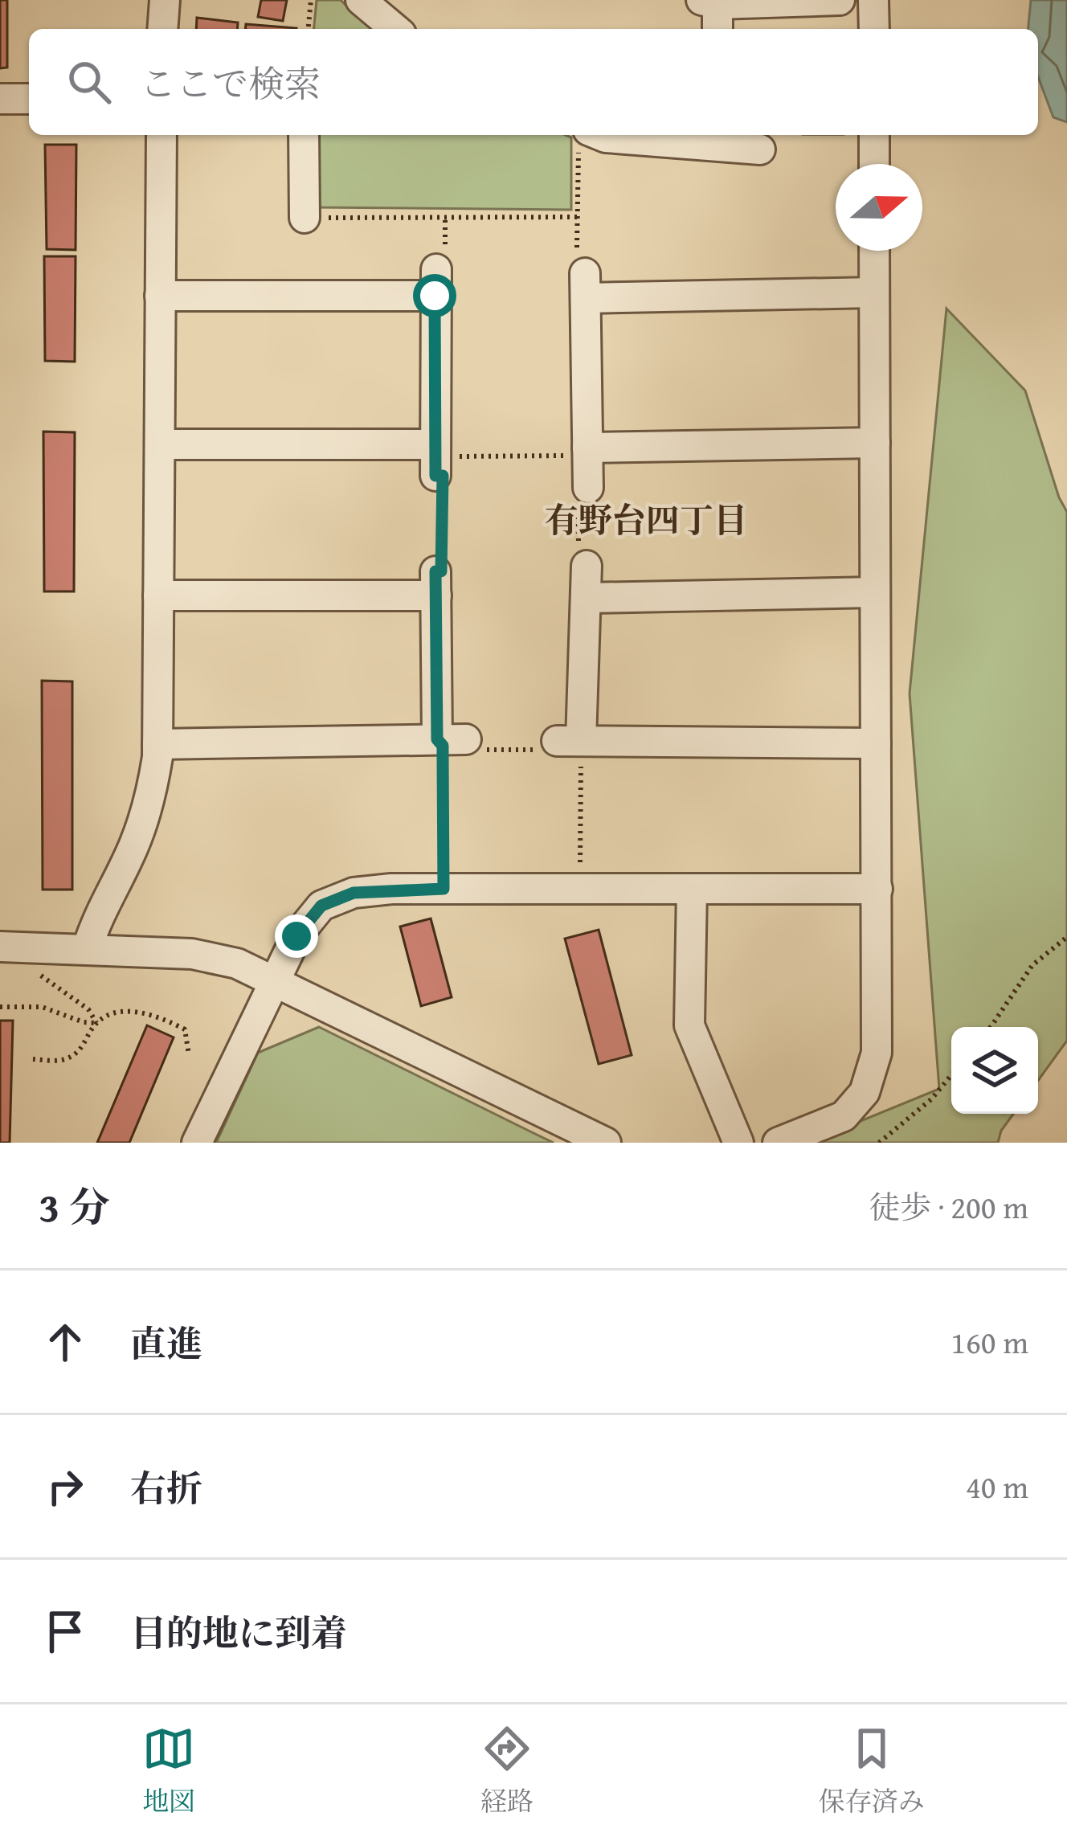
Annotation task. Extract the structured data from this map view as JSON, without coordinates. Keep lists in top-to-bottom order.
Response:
{
  "districts": ["有野台四丁目"],
  "north": "right",
  "page": {
    "search": "ここで検索",
    "heading": ["3 分", "徒歩 · 200 m"],
    "list": [
      ["直進", "160 m"],
      ["右折", "40 m"],
      "目的地に到着"
    ],
    "nav": ["地図", "経路", "保存済み"]
  }
}
